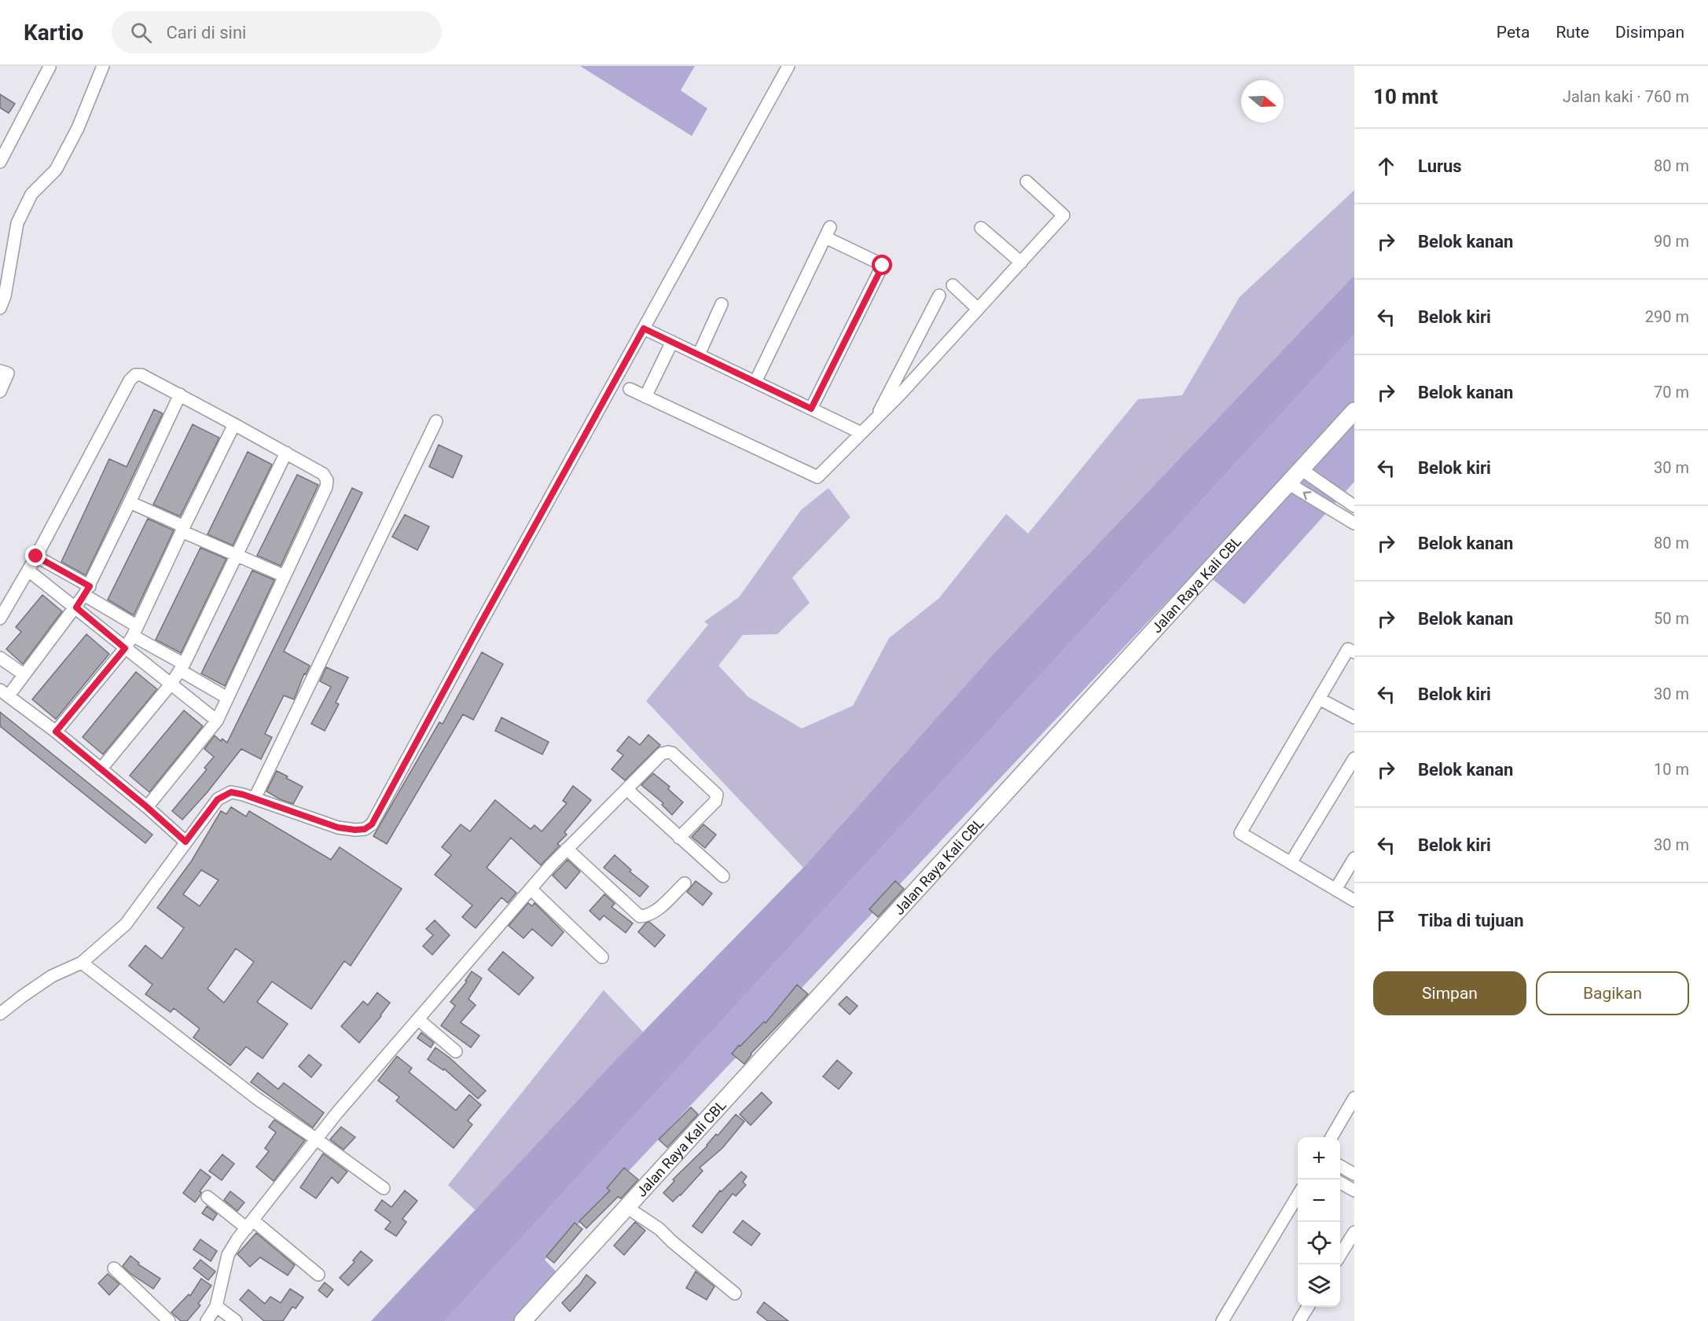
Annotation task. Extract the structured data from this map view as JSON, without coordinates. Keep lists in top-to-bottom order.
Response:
{
  "streets": {
    "main road": ["Jalan Raya Kali CBL"]
  },
  "north": "right",
  "page": {
    "header": "Kartio",
    "search": "Cari di sini",
    "nav": ["Peta", "Rute", "Disimpan"],
    "heading": ["10 mnt", "Jalan kaki · 760 m"],
    "list": [
      ["Lurus", "80 m"],
      ["Belok kanan", "90 m"],
      ["Belok kiri", "290 m"],
      ["Belok kanan", "70 m"],
      ["Belok kiri", "30 m"],
      ["Belok kanan", "80 m"],
      ["Belok kanan", "50 m"],
      ["Belok kiri", "30 m"],
      ["Belok kanan", "10 m"],
      ["Belok kiri", "30 m"],
      "Tiba di tujuan"
    ],
    "buttons": ["Simpan", "Bagikan"],
    "map_buttons": ["+", "−"]
  }
}
